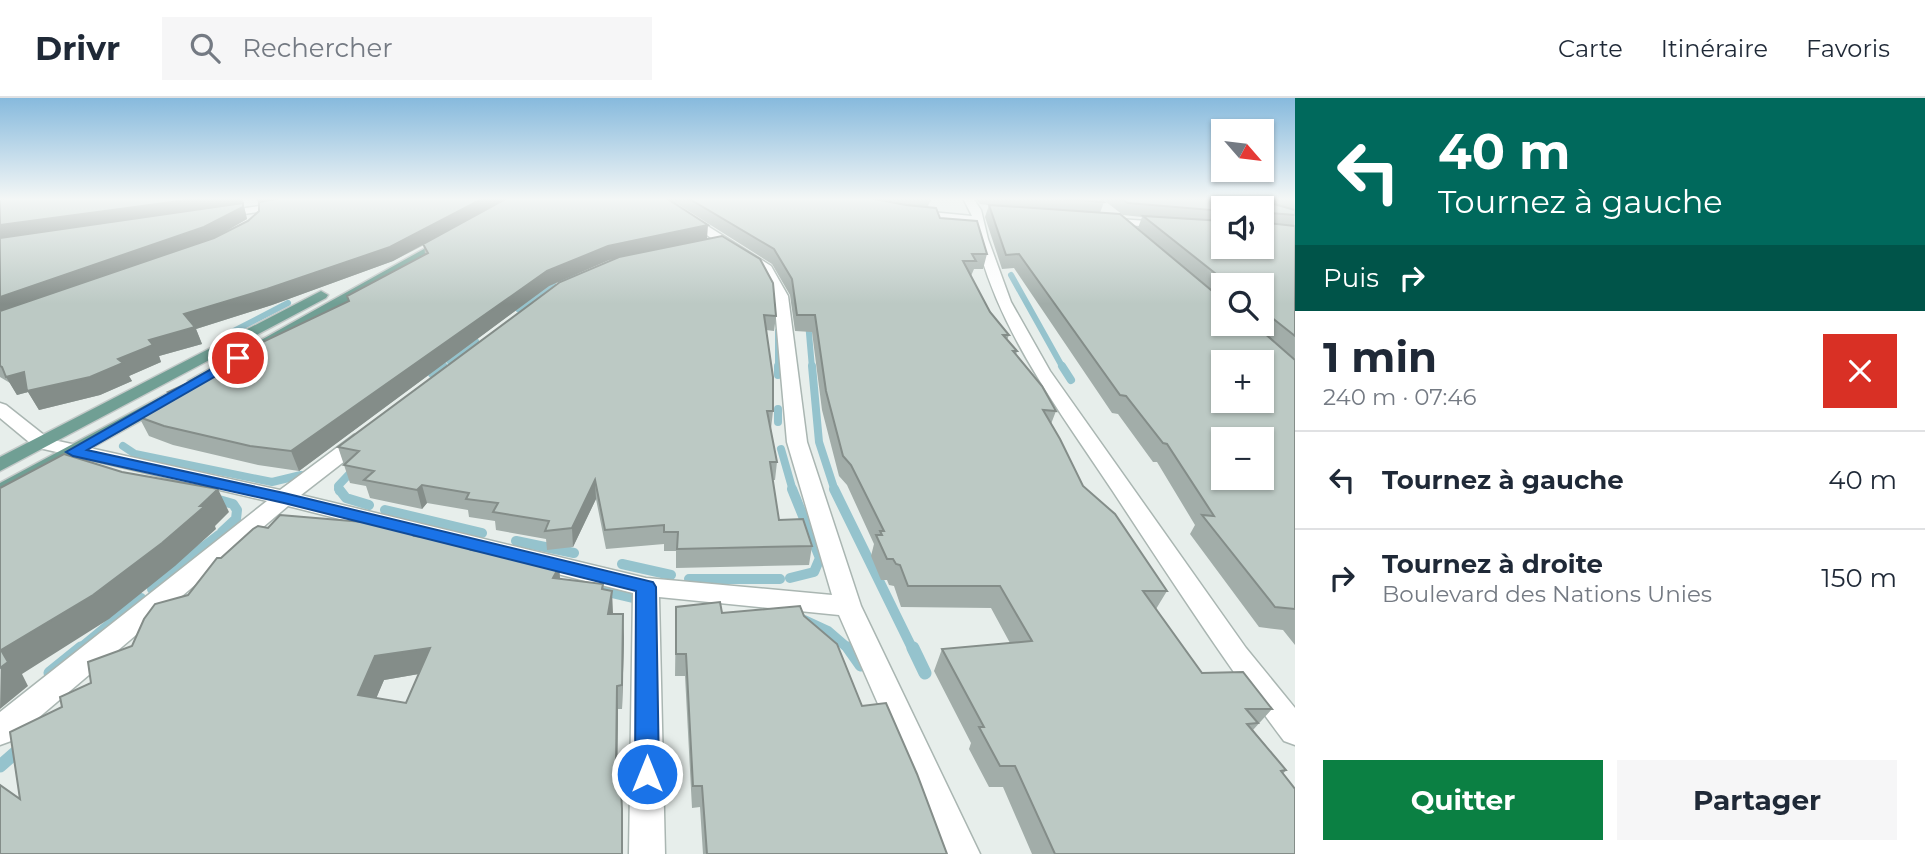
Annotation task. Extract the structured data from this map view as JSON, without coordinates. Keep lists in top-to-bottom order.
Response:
{
  "north": "bottom right",
  "page": {
    "header": "Drivr",
    "search": "Rechercher",
    "nav": ["Carte", "Itinéraire", "Favoris"],
    "turn": ["40 m", "Tournez à gauche"],
    "map_buttons": ["+", "−"],
    "then": "Puis",
    "heading": ["1 min", "240 m · 07:46"],
    "list": [
      {
        "name": "Tournez à gauche",
        "value": "40 m"
      },
      {
        "name": "Tournez à droite",
        "note": "Boulevard des Nations Unies",
        "value": "150 m"
      }
    ],
    "buttons": ["Quitter", "Partager"]
  }
}
